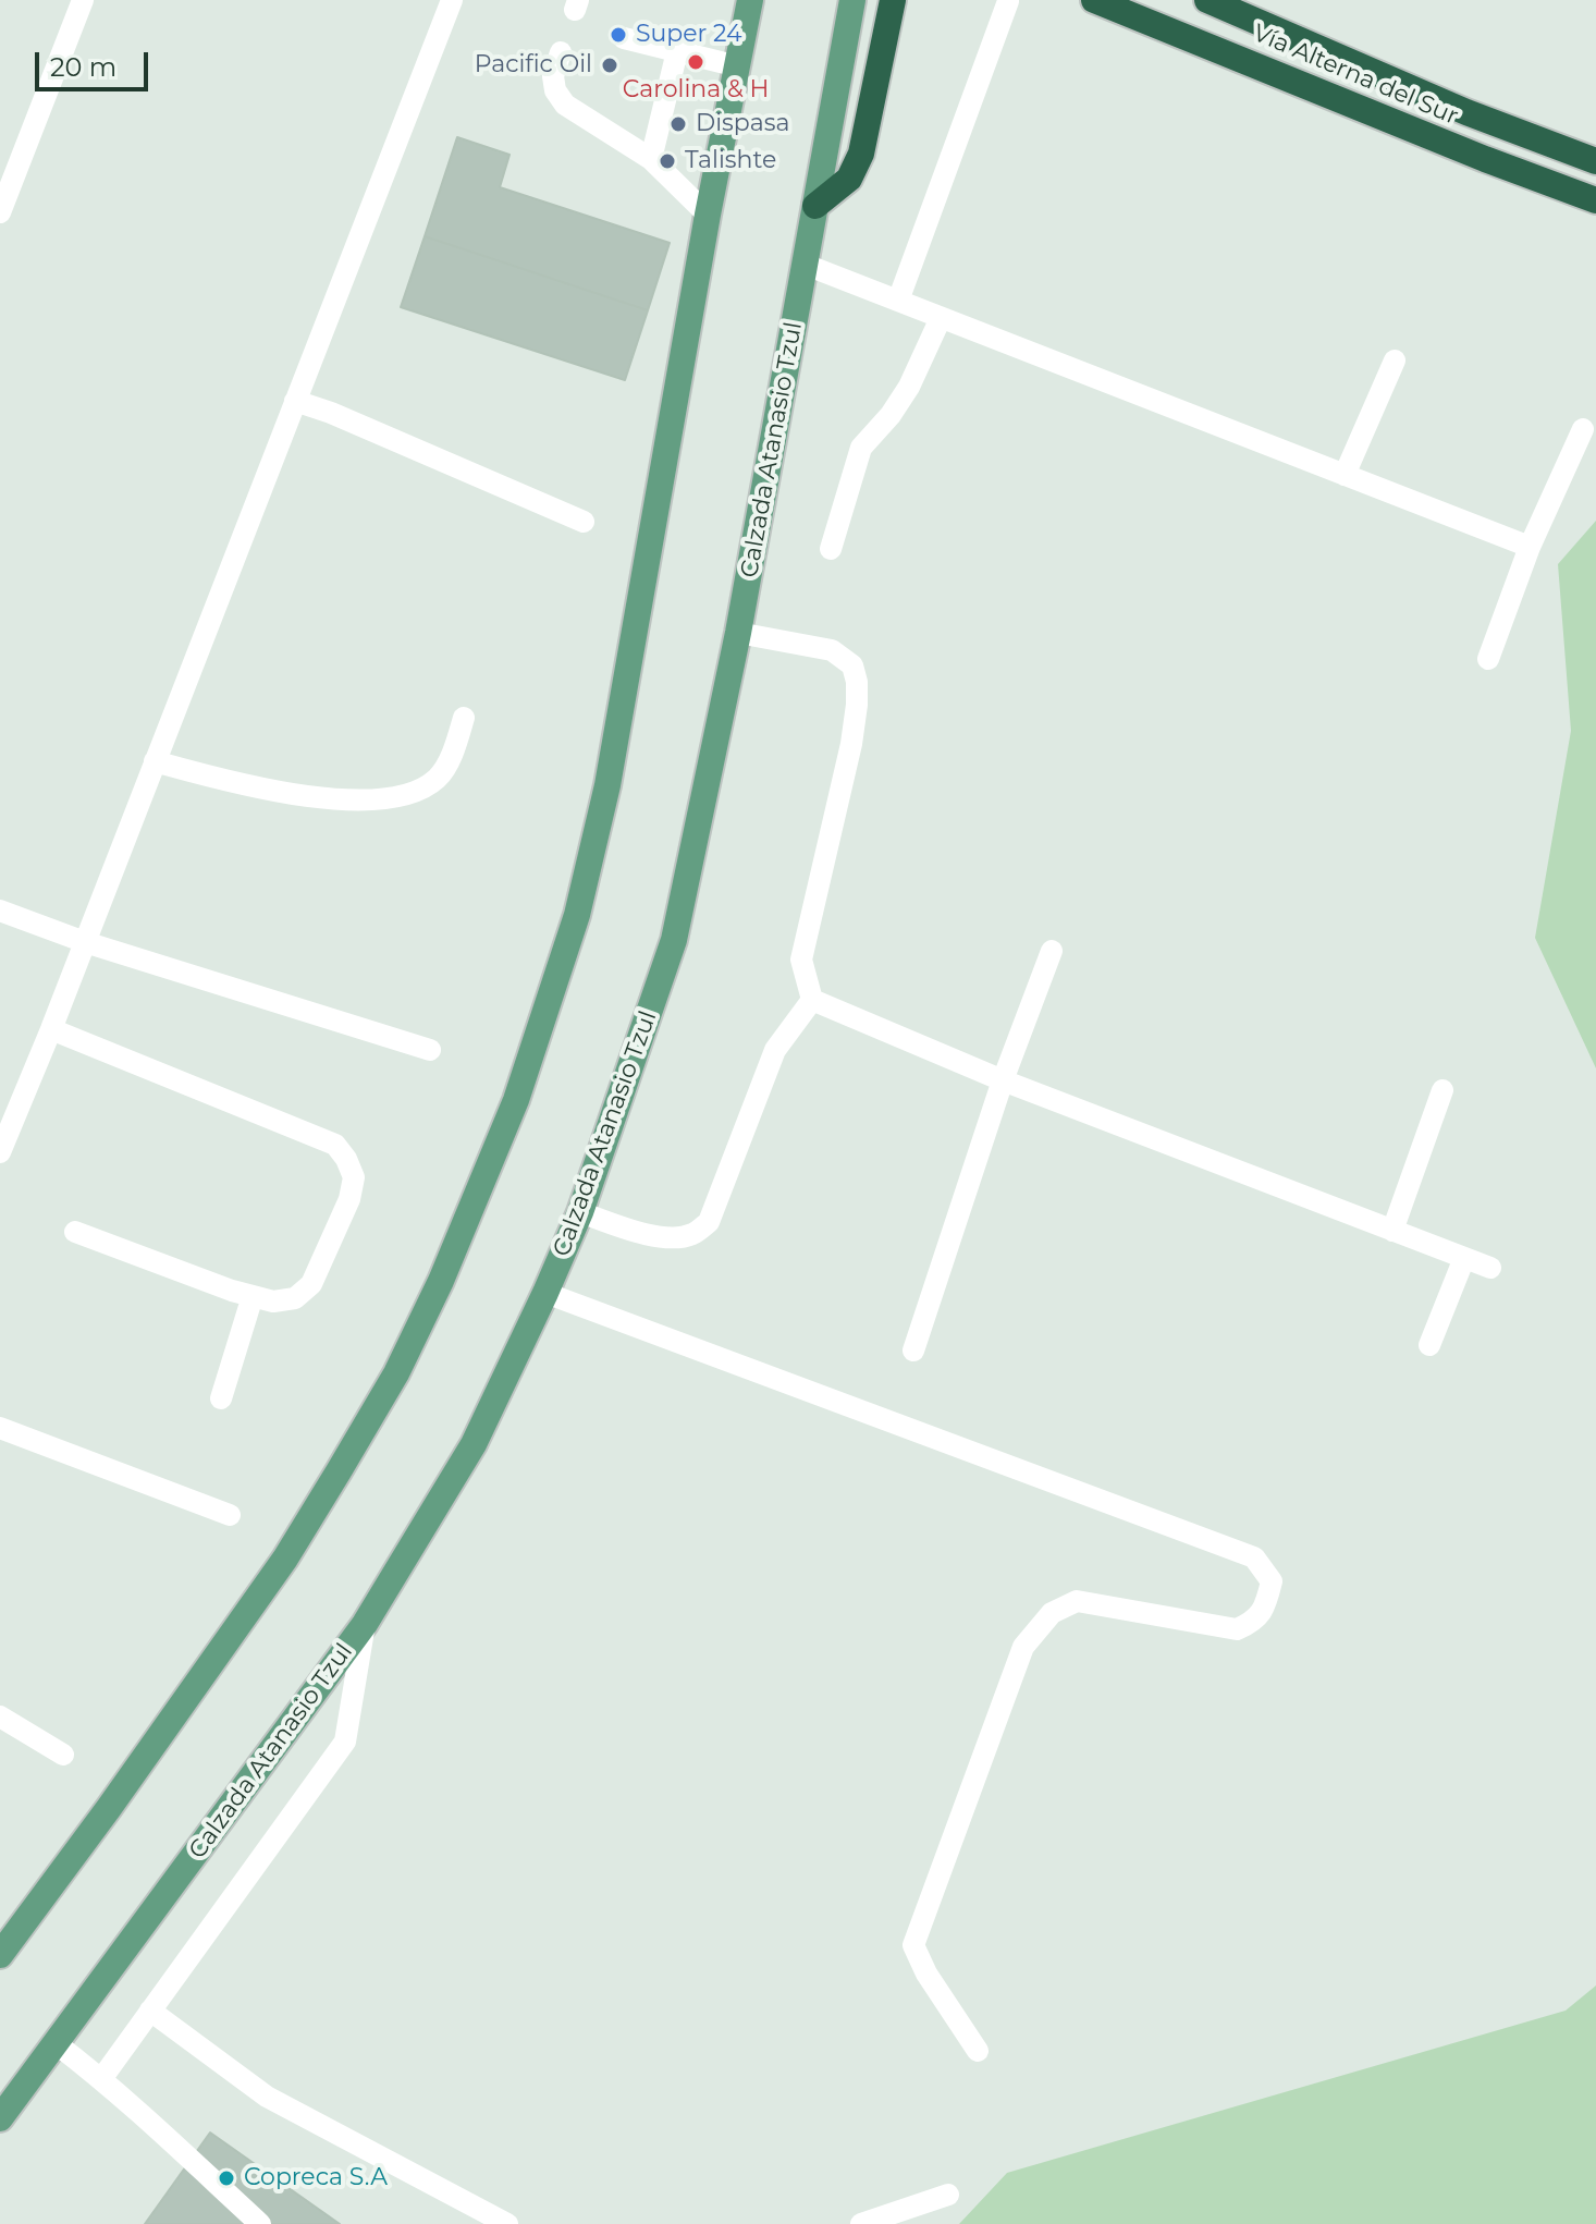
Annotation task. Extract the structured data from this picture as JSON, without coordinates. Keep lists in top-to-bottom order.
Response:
{
  "streets": {
    "highway": ["Vía Alterna del Sur"],
    "main road": ["Calzada Atanasio Tzul"]
  },
  "places": [
    "Super 24",
    "Carolina & H",
    "Pacific Oil",
    "Dispasa",
    "Talishte",
    "Copreca S.A"
  ],
  "scale_bar": "20 m"
}
